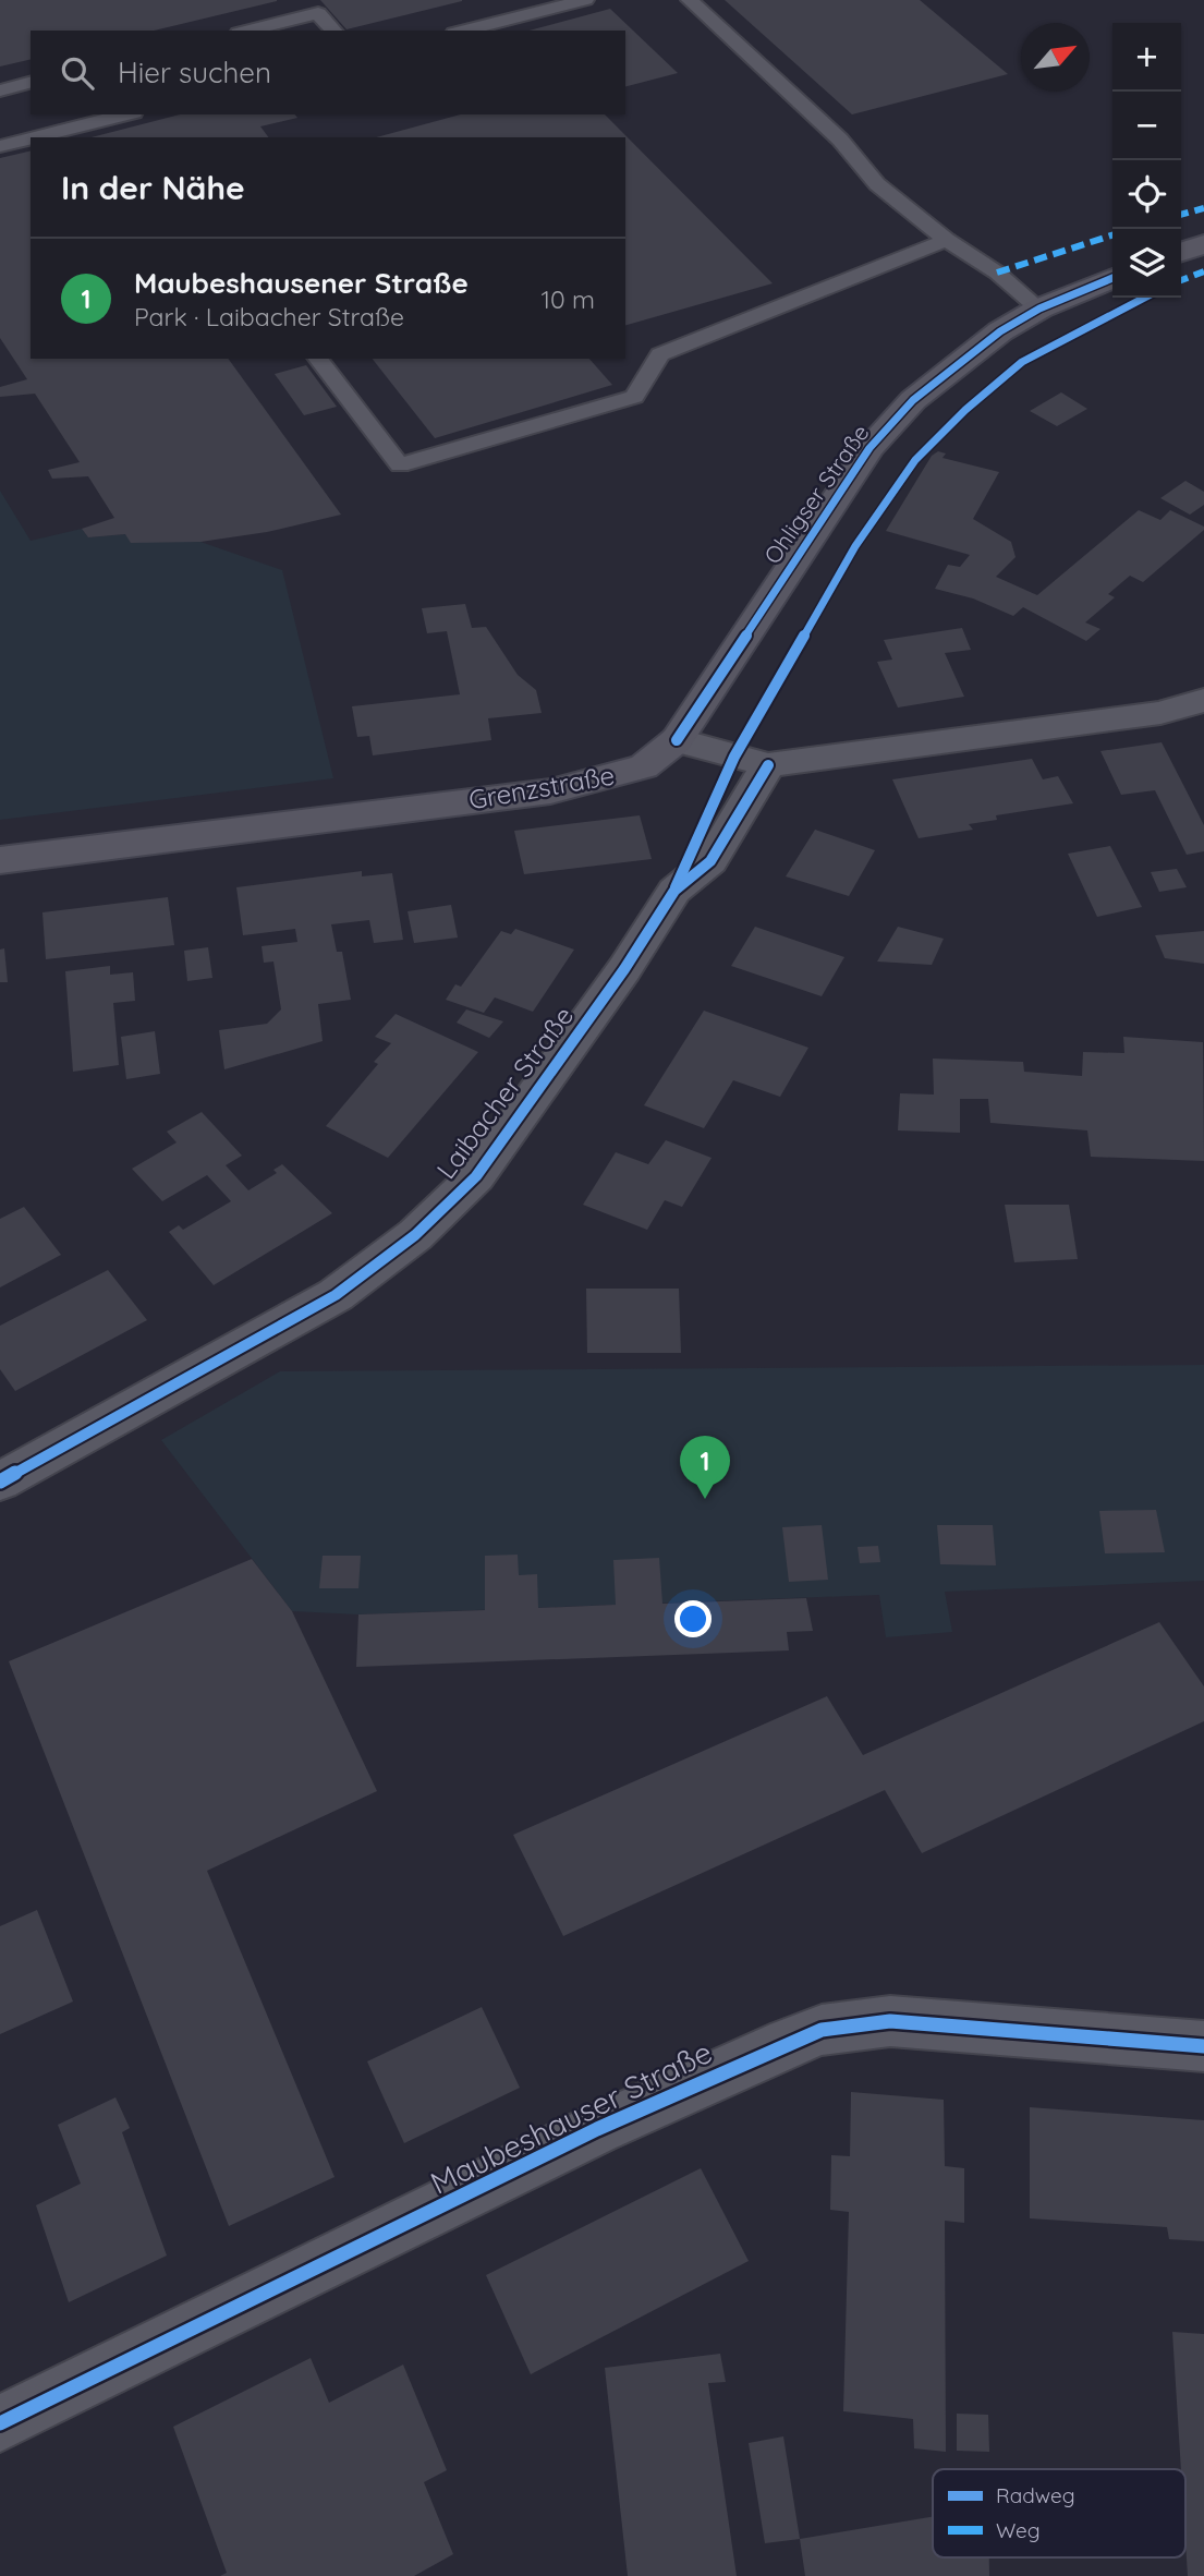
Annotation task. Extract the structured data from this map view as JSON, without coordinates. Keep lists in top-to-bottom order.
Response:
{
  "streets": {
    "main road": ["Ohligser Straße", "Grenzstraße"],
    "street": ["Laibacher Straße", "Maubeshauser Straße"]
  },
  "crossings": [
    ["Ohligser Straße", "Grenzstraße"]
  ],
  "legend": ["Radweg", "Weg"],
  "north": "top right",
  "page": {
    "map_buttons": ["+", "−"],
    "search": "Hier suchen",
    "heading": "In der Nähe",
    "list": [
      {
        "mark": "1",
        "name": "Maubeshausener Straße",
        "note": "Park · Laibacher Straße",
        "value": "10 m"
      }
    ],
    "pins": "1"
  }
}
